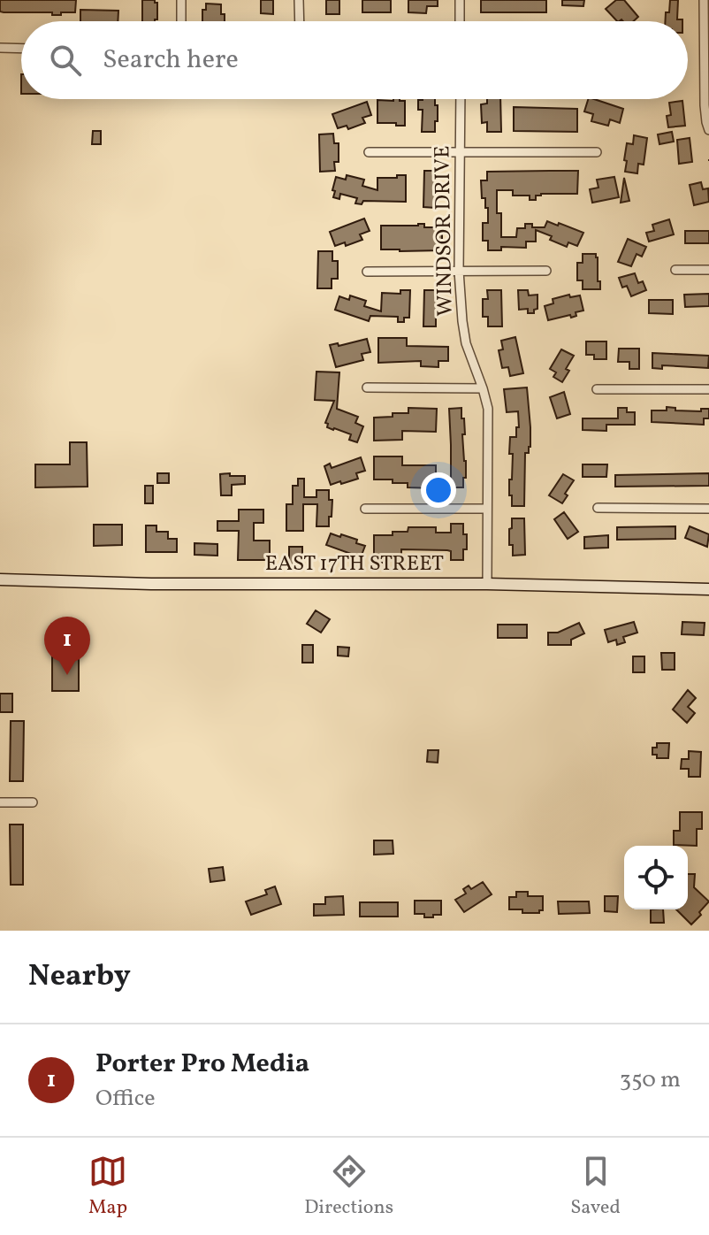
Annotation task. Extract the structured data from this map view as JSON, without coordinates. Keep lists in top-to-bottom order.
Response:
{
  "streets": {
    "main road": ["EAST 17TH STREET"],
    "street": ["WINDSOR DRIVE"]
  },
  "crossings": [
    ["WINDSOR DRIVE", "EAST 17TH STREET"]
  ],
  "page": {
    "search": "Search here",
    "pins": "1",
    "heading": "Nearby",
    "list": [
      {
        "mark": "1",
        "name": "Porter Pro Media",
        "note": "Office",
        "value": "350 m"
      }
    ],
    "nav": ["Map", "Directions", "Saved"]
  }
}
